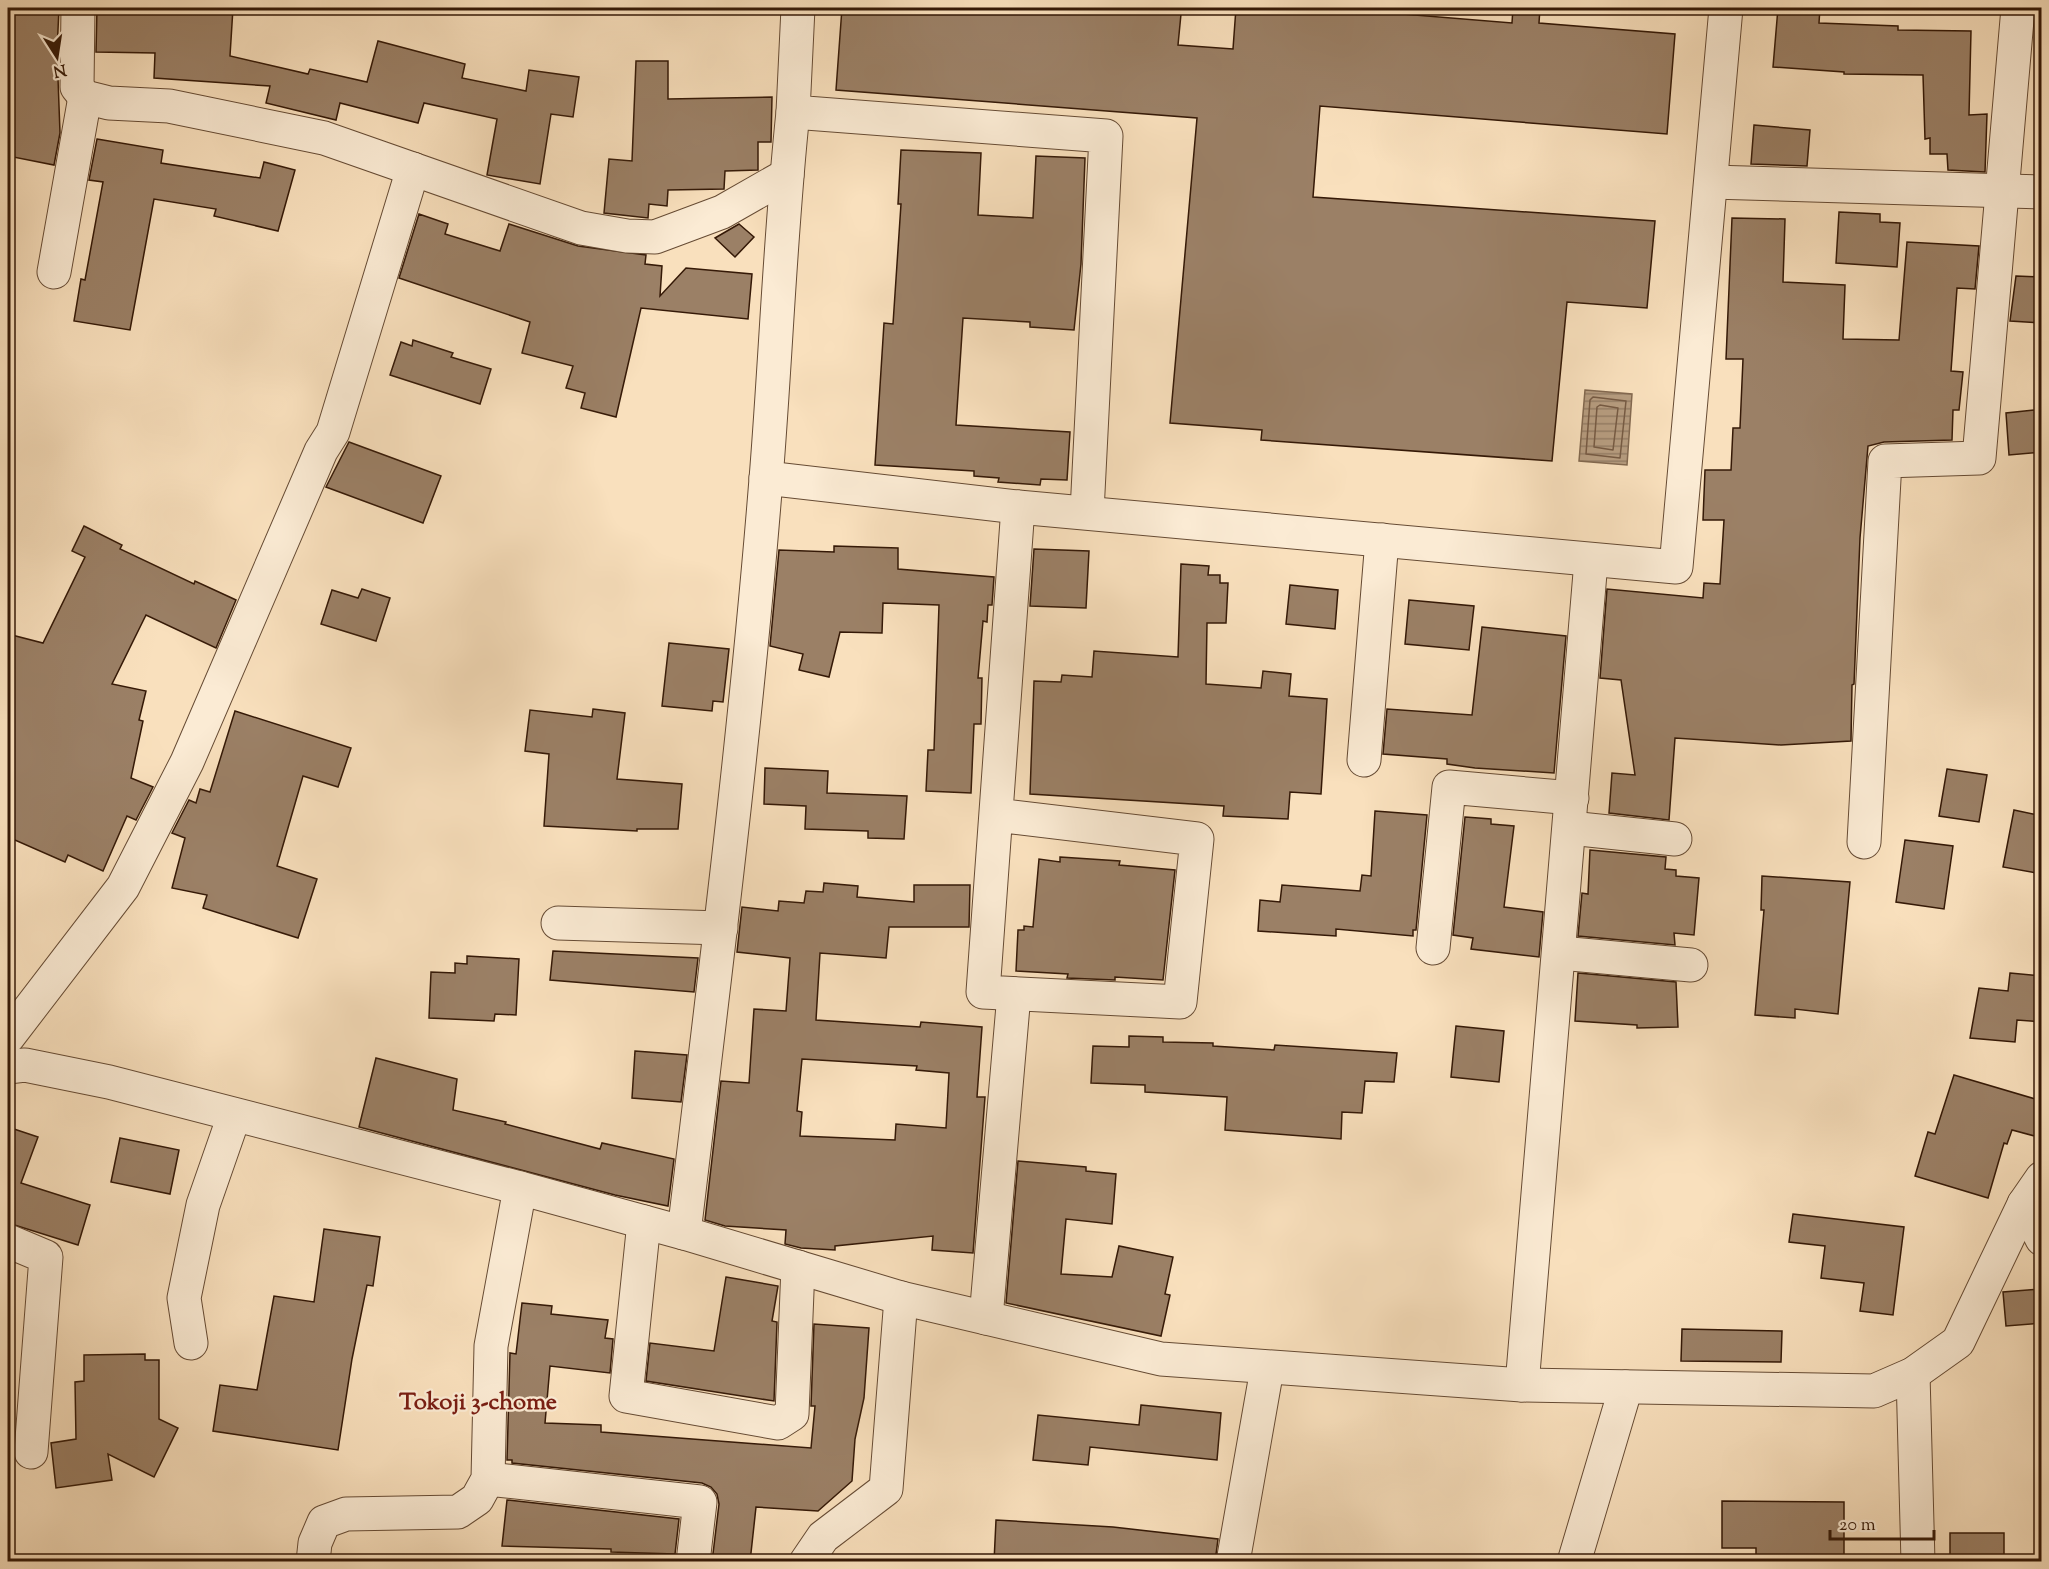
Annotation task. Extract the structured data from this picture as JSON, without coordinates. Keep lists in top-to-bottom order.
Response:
{
  "districts": ["Tokoji 3-chome"],
  "scale_bar": "20 m",
  "north": "bottom"
}
